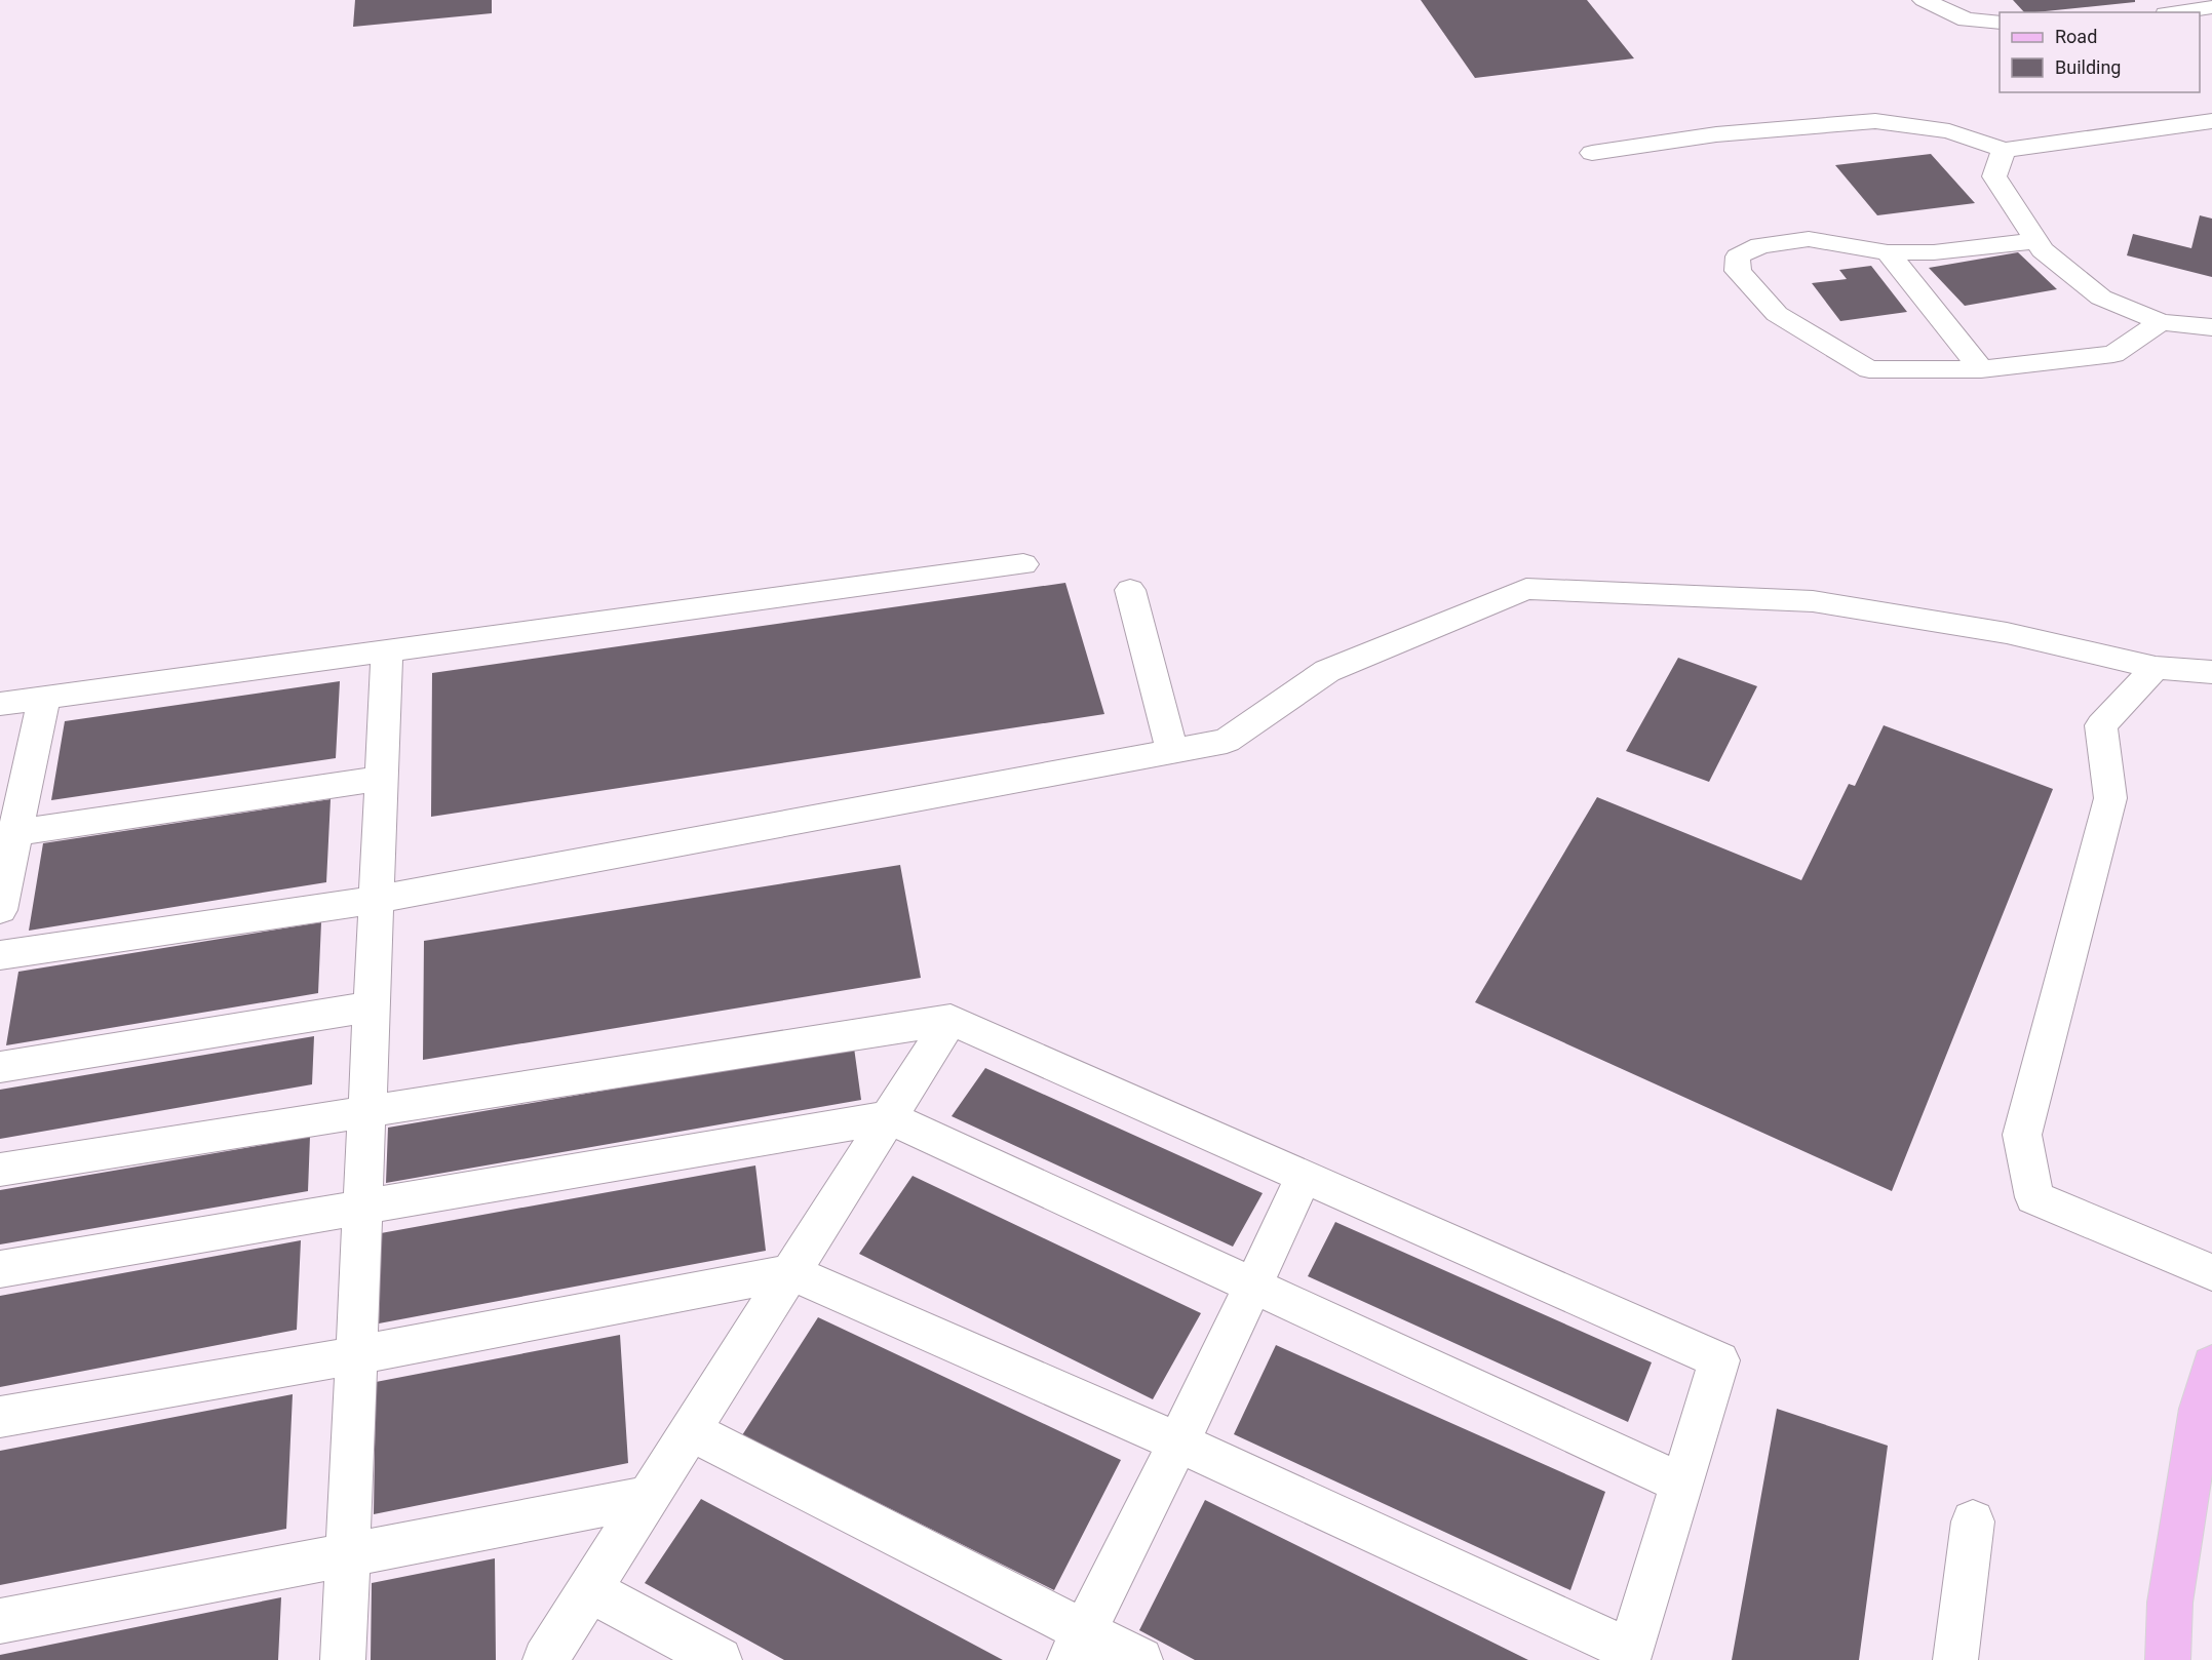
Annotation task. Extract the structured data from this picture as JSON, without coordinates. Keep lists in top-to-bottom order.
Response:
{
  "legend": ["Road", "Building"]
}
